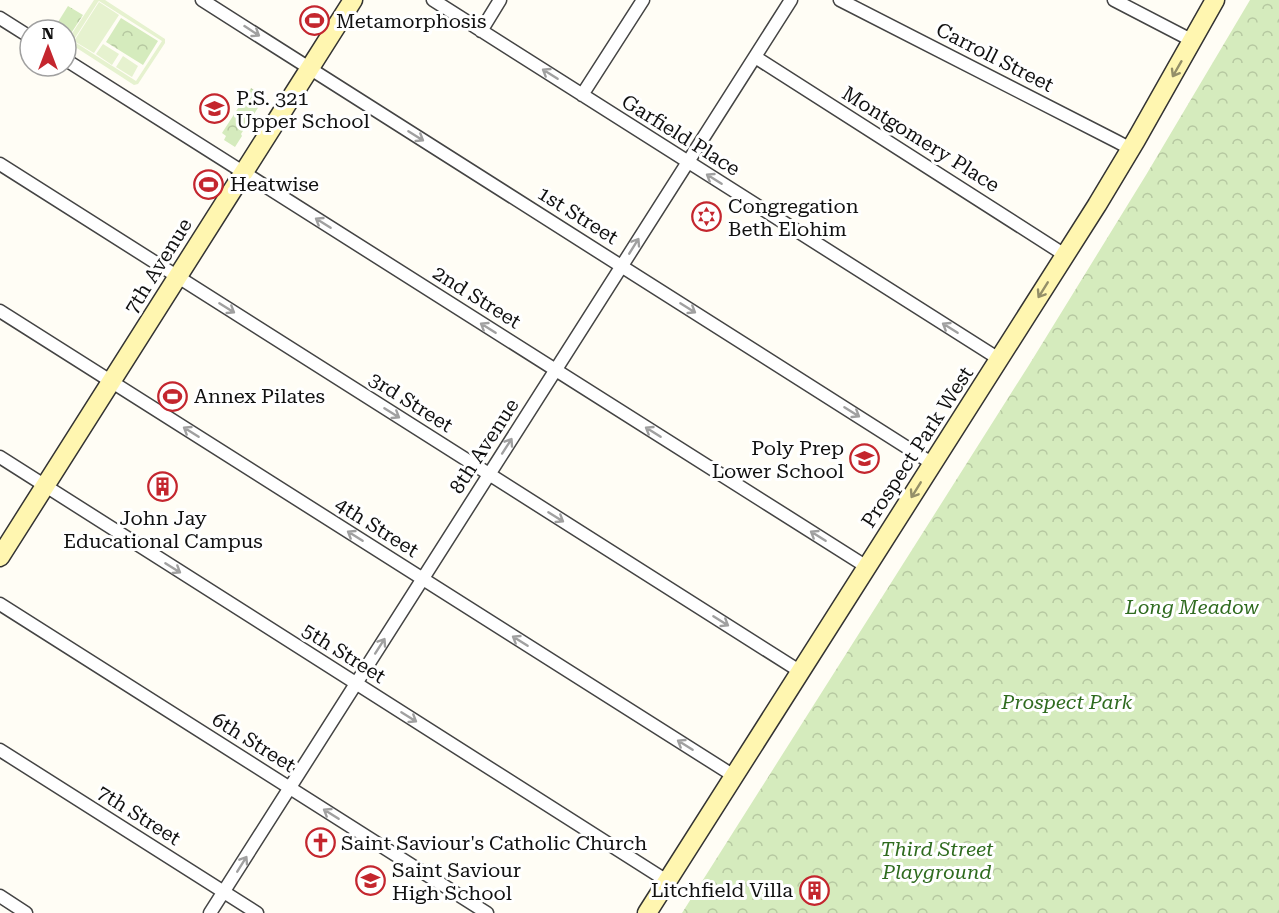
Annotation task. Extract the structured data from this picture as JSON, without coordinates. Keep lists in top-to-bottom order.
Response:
{
  "streets": {
    "street": [
      "Carroll Street",
      "Garfield Place",
      "Montgomery Place",
      "1st Street",
      "7th Avenue",
      "2nd Street",
      "3rd Street",
      "8th Avenue",
      "Prospect Park West",
      "4th Street",
      "5th Street",
      "6th Street",
      "7th Street"
    ]
  },
  "crossings": [
    ["Carroll Street", "Prospect Park West"],
    ["Garfield Place", "8th Avenue"],
    ["Garfield Place", "Prospect Park West"],
    ["Montgomery Place", "8th Avenue"],
    ["Montgomery Place", "Prospect Park West"],
    ["1st Street", "7th Avenue"],
    ["1st Street", "8th Avenue"],
    ["1st Street", "Prospect Park West"],
    ["7th Avenue", "2nd Street"],
    ["7th Avenue", "3rd Street"],
    ["7th Avenue", "4th Street"],
    ["7th Avenue", "5th Street"],
    ["2nd Street", "8th Avenue"],
    ["2nd Street", "Prospect Park West"],
    ["3rd Street", "8th Avenue"],
    ["3rd Street", "Prospect Park West"],
    ["8th Avenue", "4th Street"],
    ["8th Avenue", "5th Street"],
    ["8th Avenue", "6th Street"],
    ["8th Avenue", "7th Street"],
    ["Prospect Park West", "4th Street"],
    ["Prospect Park West", "5th Street"]
  ],
  "one_way": [
    "Garfield Place",
    "1st Street",
    "2nd Street",
    "3rd Street",
    "8th Avenue",
    "4th Street",
    "5th Street",
    "6th Street"
  ],
  "parks": ["Long Meadow", "Prospect Park", "Third Street Playground"],
  "places": {
    "sports": ["Metamorphosis", "Heatwise", "Annex Pilates"],
    "school or university": ["P.S. 321 Upper School", "Poly Prep Lower School", "Saint Saviour High School"],
    "synagogue": ["Congregation Beth Elohim"],
    "building": ["John Jay Educational Campus", "Litchfield Villa"],
    "church": ["Saint Saviour's Catholic Church"]
  },
  "north": "top"
}
